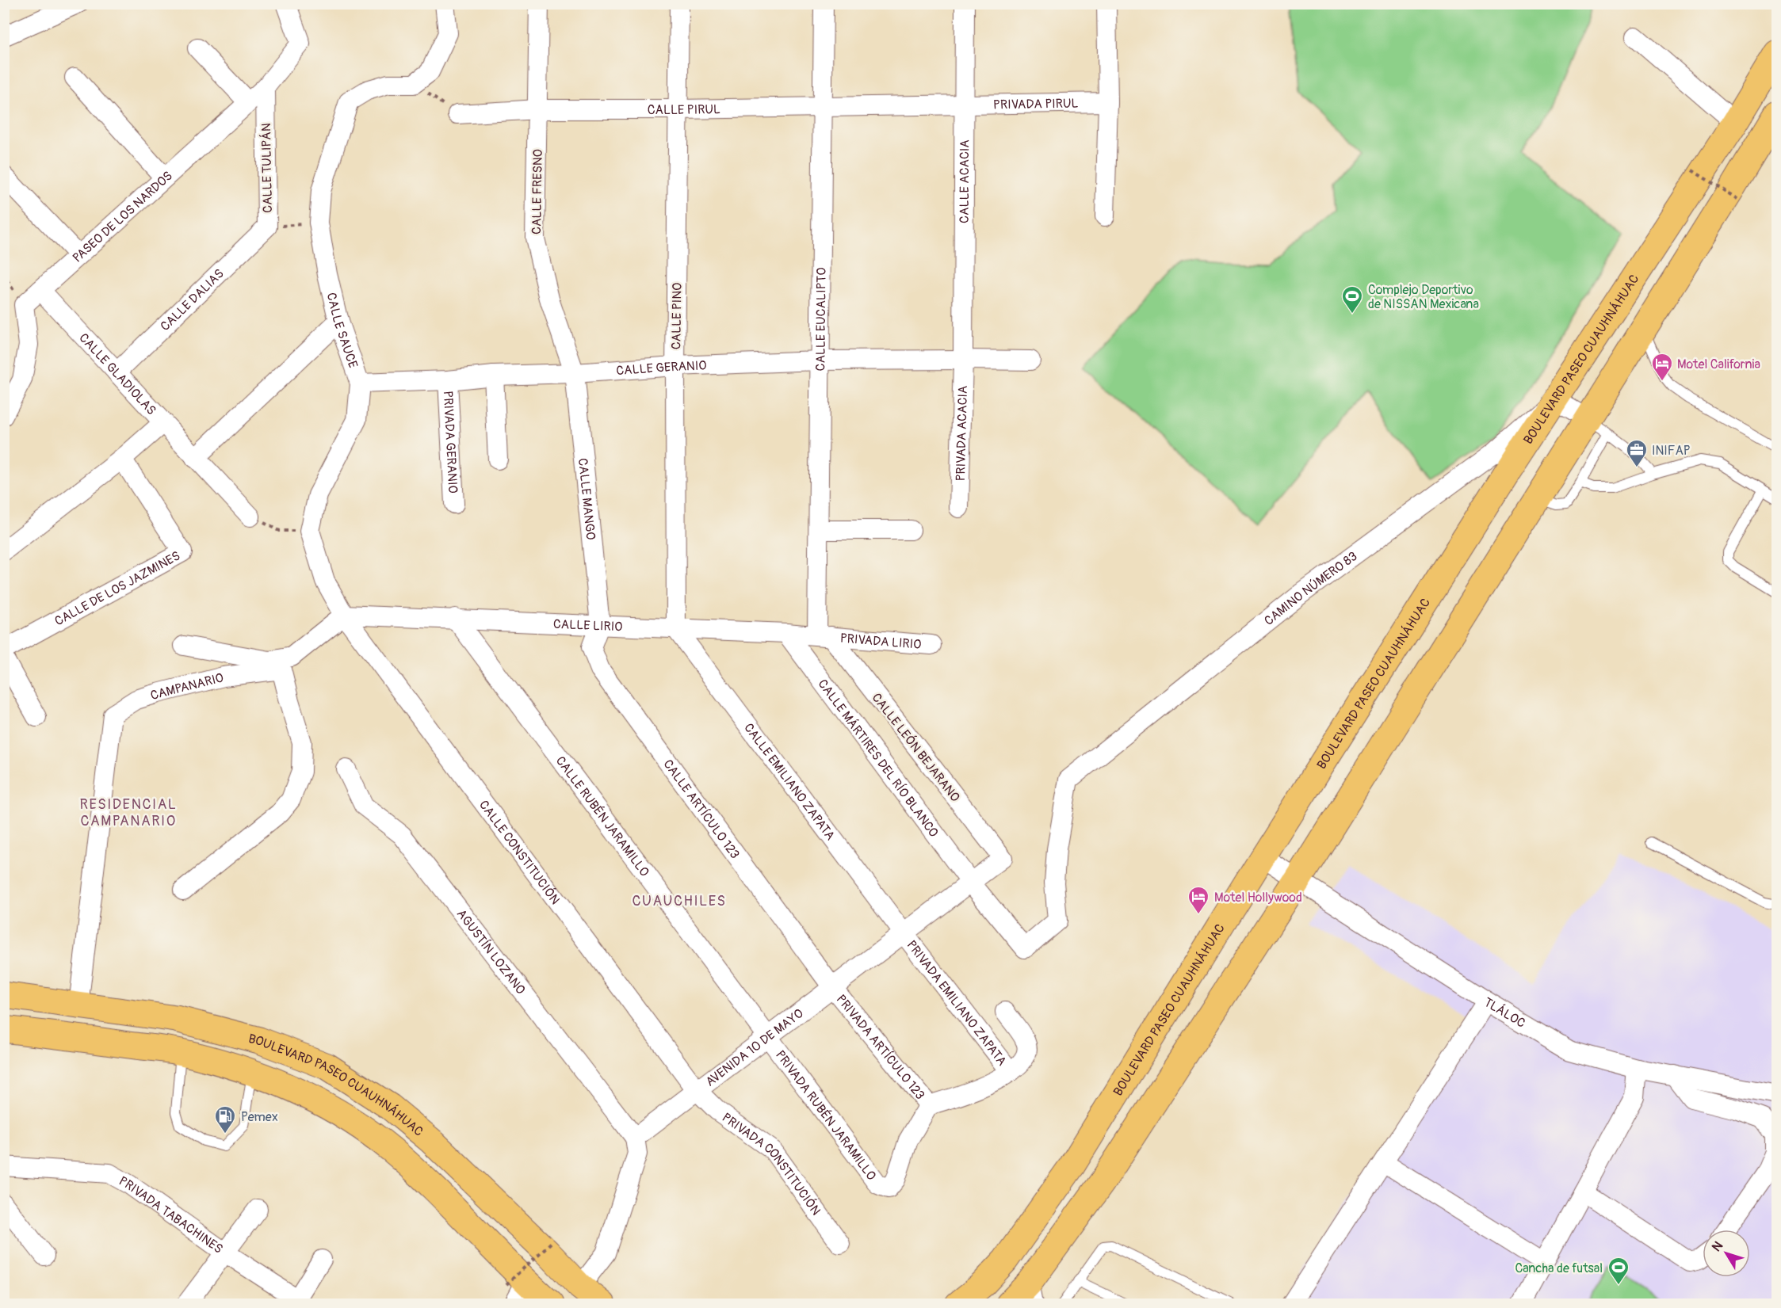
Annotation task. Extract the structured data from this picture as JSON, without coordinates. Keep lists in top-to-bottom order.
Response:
{
  "streets": {
    "main road": ["BOULEVARD PASEO CUAUHNÁHUAC"],
    "street": [
      "PRIVADA PIRUL",
      "CALLE PIRUL",
      "CALLE TULIPÁN",
      "CALLE ACACIA",
      "CALLE FRESNO",
      "PASEO DE LOS NARDOS",
      "CALLE DALIAS",
      "CALLE PINO",
      "CALLE EUCALIPTO",
      "CALLE SAUCE",
      "CALLE GERANIO",
      "CALLE GLADIOLAS",
      "PRIVADA ACACIA",
      "PRIVADA GERANIO",
      "CALLE MANGO",
      "CALLE DE LOS JAZMINES",
      "CAMINO NÚMERO 83",
      "CALLE LIRIO",
      "PRIVADA LIRIO",
      "CAMPANARIO",
      "CALLE LEÓN BEJARANO",
      "CALLE MÁRTIRES DEL RÍO BLANCO",
      "CALLE EMILIANO ZAPATA",
      "CALLE ARTÍCULO 123",
      "CALLE RUBÉN JARAMILLO",
      "CALLE CONSTITUCIÓN",
      "AGUSTÍN LOZANO",
      "PRIVADA EMILIANO ZAPATA",
      "TLÁLOC",
      "PRIVADA ARTÍCULO 123",
      "AVENIDA 10 DE MAYO",
      "PRIVADA RUBÉN JARAMILLO",
      "PRIVADA CONSTITUCIÓN",
      "PRIVADA TABACHINES"
    ]
  },
  "crossings": [
    ["PRIVADA PIRUL", "CALLE PIRUL"],
    ["PRIVADA PIRUL", "CALLE ACACIA"],
    ["CALLE PIRUL", "CALLE ACACIA"],
    ["CALLE PIRUL", "CALLE FRESNO"],
    ["CALLE PIRUL", "CALLE PINO"],
    ["CALLE PIRUL", "CALLE EUCALIPTO"],
    ["CALLE TULIPÁN", "PASEO DE LOS NARDOS"],
    ["CALLE TULIPÁN", "CALLE DALIAS"],
    ["CALLE TULIPÁN", "CALLE SAUCE"],
    ["CALLE ACACIA", "CALLE GERANIO"],
    ["CALLE ACACIA", "PRIVADA ACACIA"],
    ["CALLE FRESNO", "CALLE GERANIO"],
    ["CALLE FRESNO", "CALLE MANGO"],
    ["PASEO DE LOS NARDOS", "CALLE GLADIOLAS"],
    ["CALLE DALIAS", "CALLE GLADIOLAS"],
    ["CALLE PINO", "CALLE GERANIO"],
    ["CALLE PINO", "CALLE LIRIO"],
    ["CALLE PINO", "CALLE EMILIANO ZAPATA"],
    ["CALLE EUCALIPTO", "CALLE GERANIO"],
    ["CALLE EUCALIPTO", "CALLE LIRIO"],
    ["CALLE EUCALIPTO", "PRIVADA LIRIO"],
    ["CALLE EUCALIPTO", "CALLE LEÓN BEJARANO"],
    ["CALLE SAUCE", "CALLE GERANIO"],
    ["CALLE SAUCE", "CALLE LIRIO"],
    ["CALLE SAUCE", "CALLE CONSTITUCIÓN"],
    ["BOULEVARD PASEO CUAUHNÁHUAC", "CAMINO NÚMERO 83"],
    ["BOULEVARD PASEO CUAUHNÁHUAC", "CAMPANARIO"],
    ["BOULEVARD PASEO CUAUHNÁHUAC", "TLÁLOC"],
    ["CALLE GERANIO", "PRIVADA ACACIA"],
    ["CALLE GERANIO", "PRIVADA GERANIO"],
    ["CALLE GERANIO", "CALLE MANGO"],
    ["CALLE MANGO", "CALLE LIRIO"],
    ["CALLE MANGO", "CALLE ARTÍCULO 123"],
    ["CAMINO NÚMERO 83", "CALLE MÁRTIRES DEL RÍO BLANCO"],
    ["CALLE LIRIO", "PRIVADA LIRIO"],
    ["CALLE LIRIO", "CALLE LEÓN BEJARANO"],
    ["CALLE LIRIO", "CALLE MÁRTIRES DEL RÍO BLANCO"],
    ["CALLE LIRIO", "CALLE EMILIANO ZAPATA"],
    ["CALLE LIRIO", "CALLE ARTÍCULO 123"],
    ["CALLE LIRIO", "CALLE RUBÉN JARAMILLO"],
    ["CALLE LIRIO", "CALLE CONSTITUCIÓN"],
    ["PRIVADA LIRIO", "CALLE LEÓN BEJARANO"],
    ["CALLE LEÓN BEJARANO", "AVENIDA 10 DE MAYO"],
    ["CALLE MÁRTIRES DEL RÍO BLANCO", "AVENIDA 10 DE MAYO"],
    ["CALLE EMILIANO ZAPATA", "PRIVADA EMILIANO ZAPATA"],
    ["CALLE EMILIANO ZAPATA", "AVENIDA 10 DE MAYO"],
    ["CALLE ARTÍCULO 123", "PRIVADA ARTÍCULO 123"],
    ["CALLE ARTÍCULO 123", "AVENIDA 10 DE MAYO"],
    ["CALLE RUBÉN JARAMILLO", "AVENIDA 10 DE MAYO"],
    ["CALLE RUBÉN JARAMILLO", "PRIVADA RUBÉN JARAMILLO"],
    ["CALLE CONSTITUCIÓN", "AVENIDA 10 DE MAYO"],
    ["CALLE CONSTITUCIÓN", "PRIVADA CONSTITUCIÓN"],
    ["AGUSTÍN LOZANO", "AVENIDA 10 DE MAYO"],
    ["PRIVADA EMILIANO ZAPATA", "AVENIDA 10 DE MAYO"],
    ["PRIVADA ARTÍCULO 123", "AVENIDA 10 DE MAYO"],
    ["PRIVADA ARTÍCULO 123", "PRIVADA RUBÉN JARAMILLO"],
    ["AVENIDA 10 DE MAYO", "PRIVADA RUBÉN JARAMILLO"],
    ["AVENIDA 10 DE MAYO", "PRIVADA CONSTITUCIÓN"]
  ],
  "districts": ["RESIDENCIAL CAMPANARIO", "CUAUCHILES"],
  "places": {
    "sports": ["Complejo Deportivo de NISSAN Mexicana", "Cancha de futsal"],
    "hotel": ["Motel California", "Motel Hollywood"],
    "office": ["INIFAP"],
    "fuel station": ["Pemex"]
  },
  "north": "top left"
}
